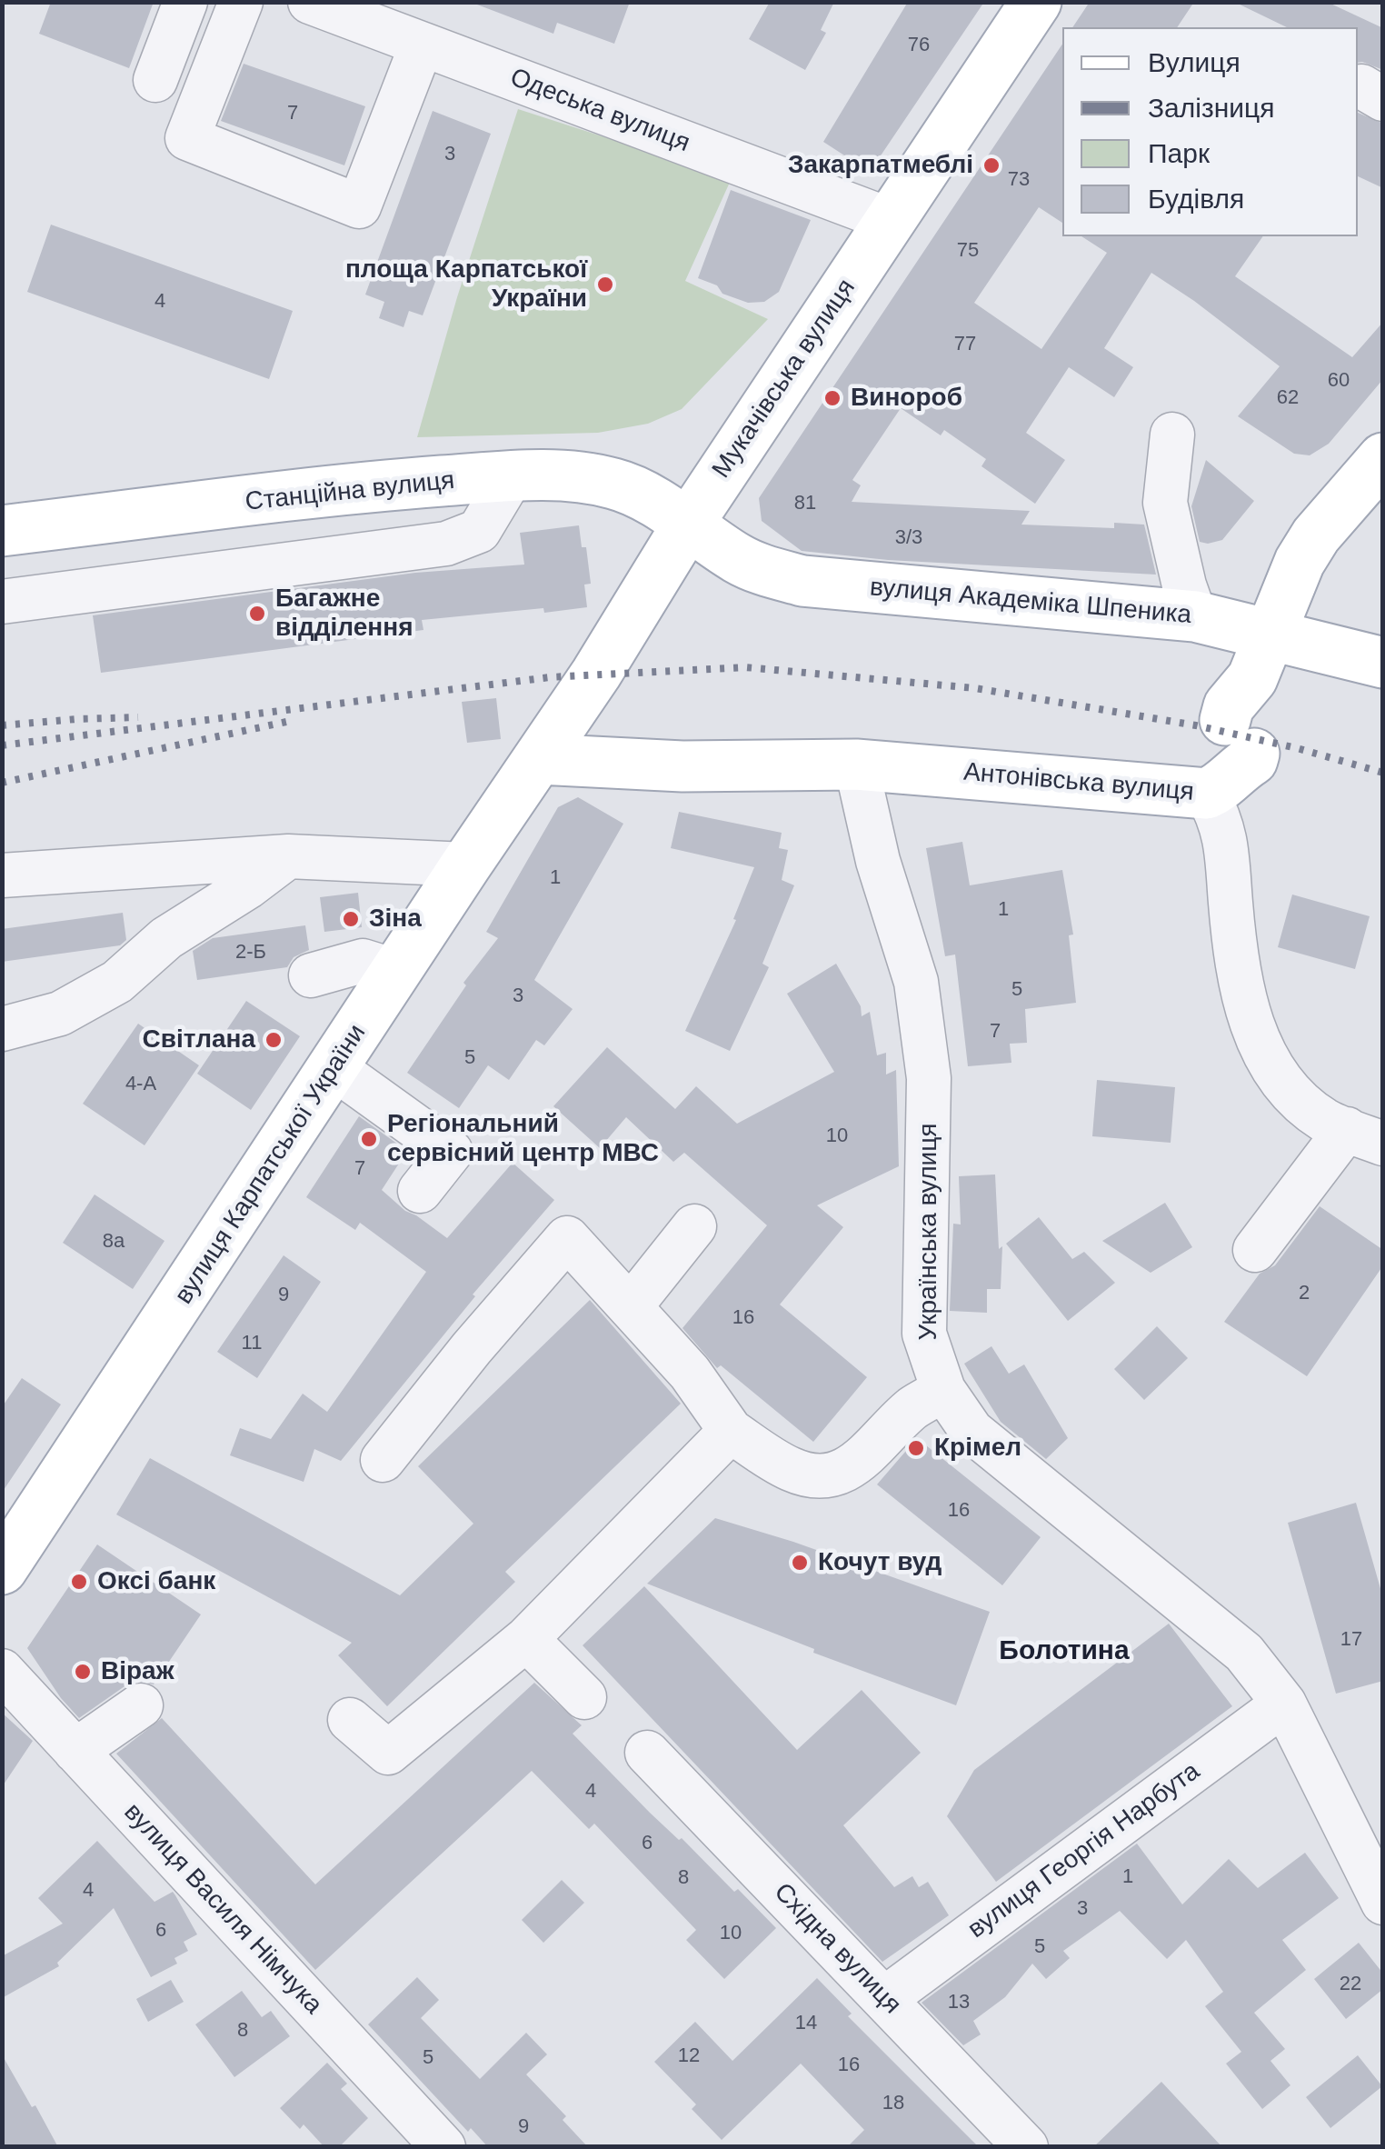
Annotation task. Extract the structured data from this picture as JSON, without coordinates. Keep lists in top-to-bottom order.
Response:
{
  "streets": {
    "main road": [
      "Мукачівська вулиця",
      "Станційна вулиця",
      "вулиця Академіка Шпеника",
      "Антонівська вулиця",
      "вулиця Карпатської України"
    ],
    "street": [
      "Одеська вулиця",
      "Українська вулиця",
      "вулиця Георгія Нарбута",
      "вулиця Василя Німчука",
      "Східна вулиця"
    ]
  },
  "crossings": [
    ["Одеська вулиця", "Мукачівська вулиця"],
    ["Мукачівська вулиця", "Станційна вулиця"],
    ["Мукачівська вулиця", "вулиця Академіка Шпеника"],
    ["Мукачівська вулиця", "вулиця Карпатської України"],
    ["Станційна вулиця", "вулиця Академіка Шпеника"],
    ["Антонівська вулиця", "Українська вулиця"],
    ["Українська вулиця", "вулиця Георгія Нарбута"],
    ["вулиця Георгія Нарбута", "Східна вулиця"]
  ],
  "districts": ["Болотина"],
  "places": [
    "Закарпатмеблі",
    "площа Карпатської України",
    "Винороб",
    "Багажне відділення",
    "Зіна",
    "Світлана",
    "Регіональний сервісний центр МВС",
    "Крімел",
    "Кочут вуд",
    "Оксі банк",
    "Віраж"
  ],
  "house_numbers": [
    "76",
    "7",
    "3",
    "73",
    "75",
    "4",
    "77",
    "60",
    "62",
    "81",
    "3/3",
    "1",
    "1",
    "2-Б",
    "5",
    "3",
    "7",
    "5",
    "4-А",
    "10",
    "7",
    "8а",
    "2",
    "9",
    "16",
    "11",
    "16",
    "17",
    "4",
    "6",
    "1",
    "8",
    "4",
    "3",
    "6",
    "10",
    "5",
    "22",
    "13",
    "14",
    "8",
    "12",
    "5",
    "16",
    "18",
    "9"
  ],
  "legend": [
    "Вулиця",
    "Залізниця",
    "Парк",
    "Будівля"
  ]
}
